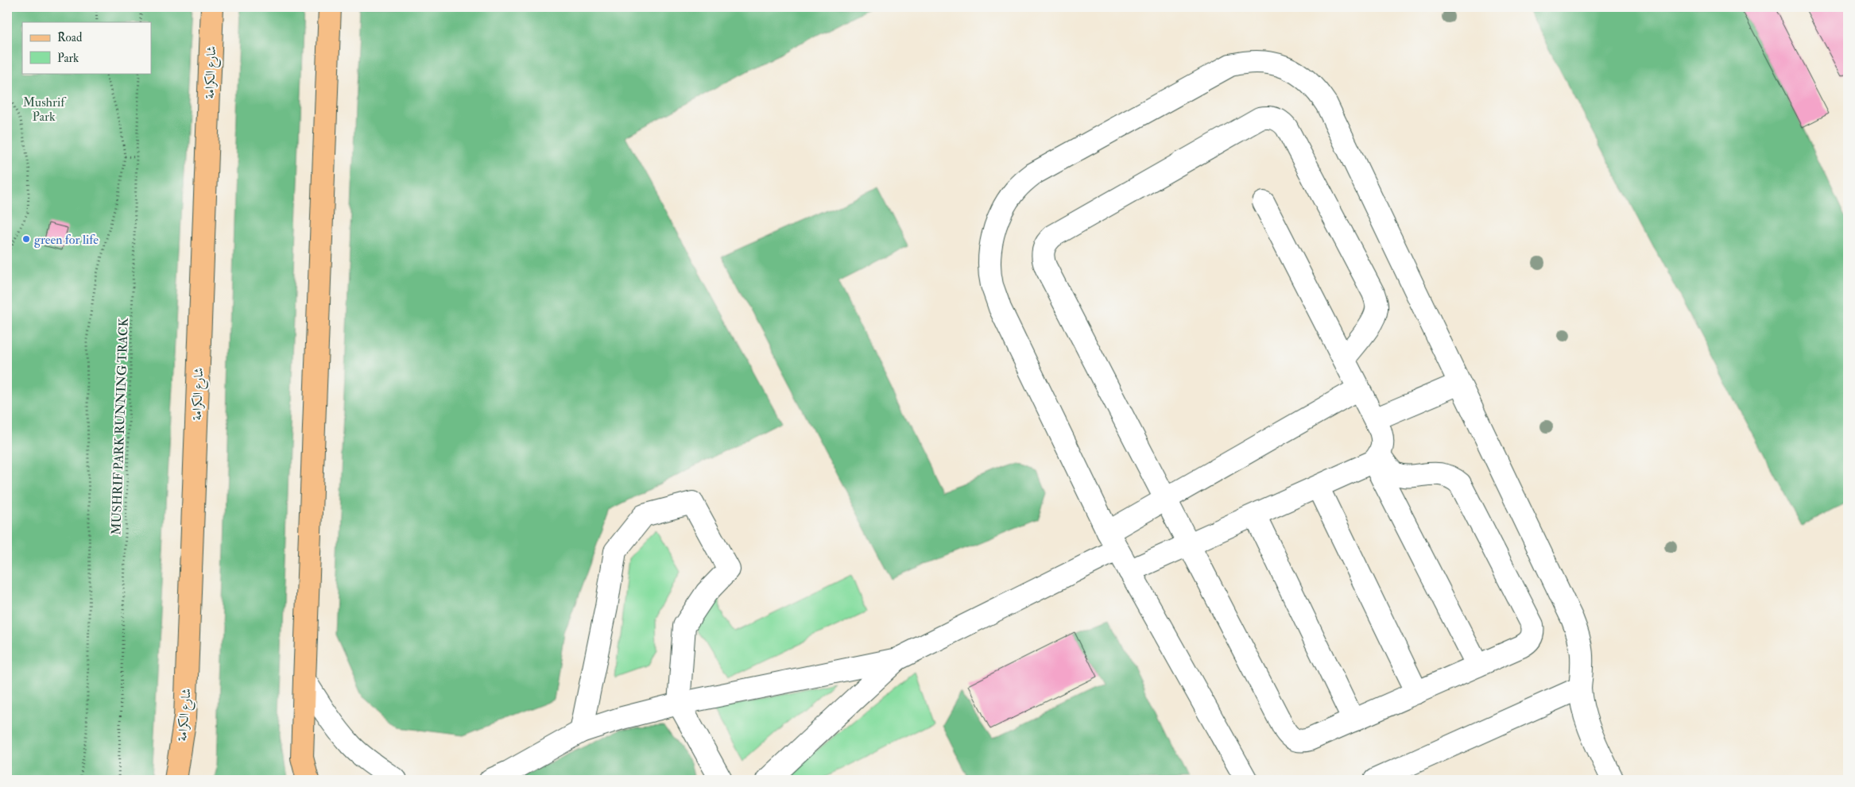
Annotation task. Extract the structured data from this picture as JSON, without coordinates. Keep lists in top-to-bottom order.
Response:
{
  "streets": {
    "main road": ["شارع الكرامة"],
    "path": ["MUSHRIF PARK RUNNING TRACK"]
  },
  "parks": ["Mushrif Park"],
  "places": ["green for life"],
  "legend": ["Road", "Park"]
}
